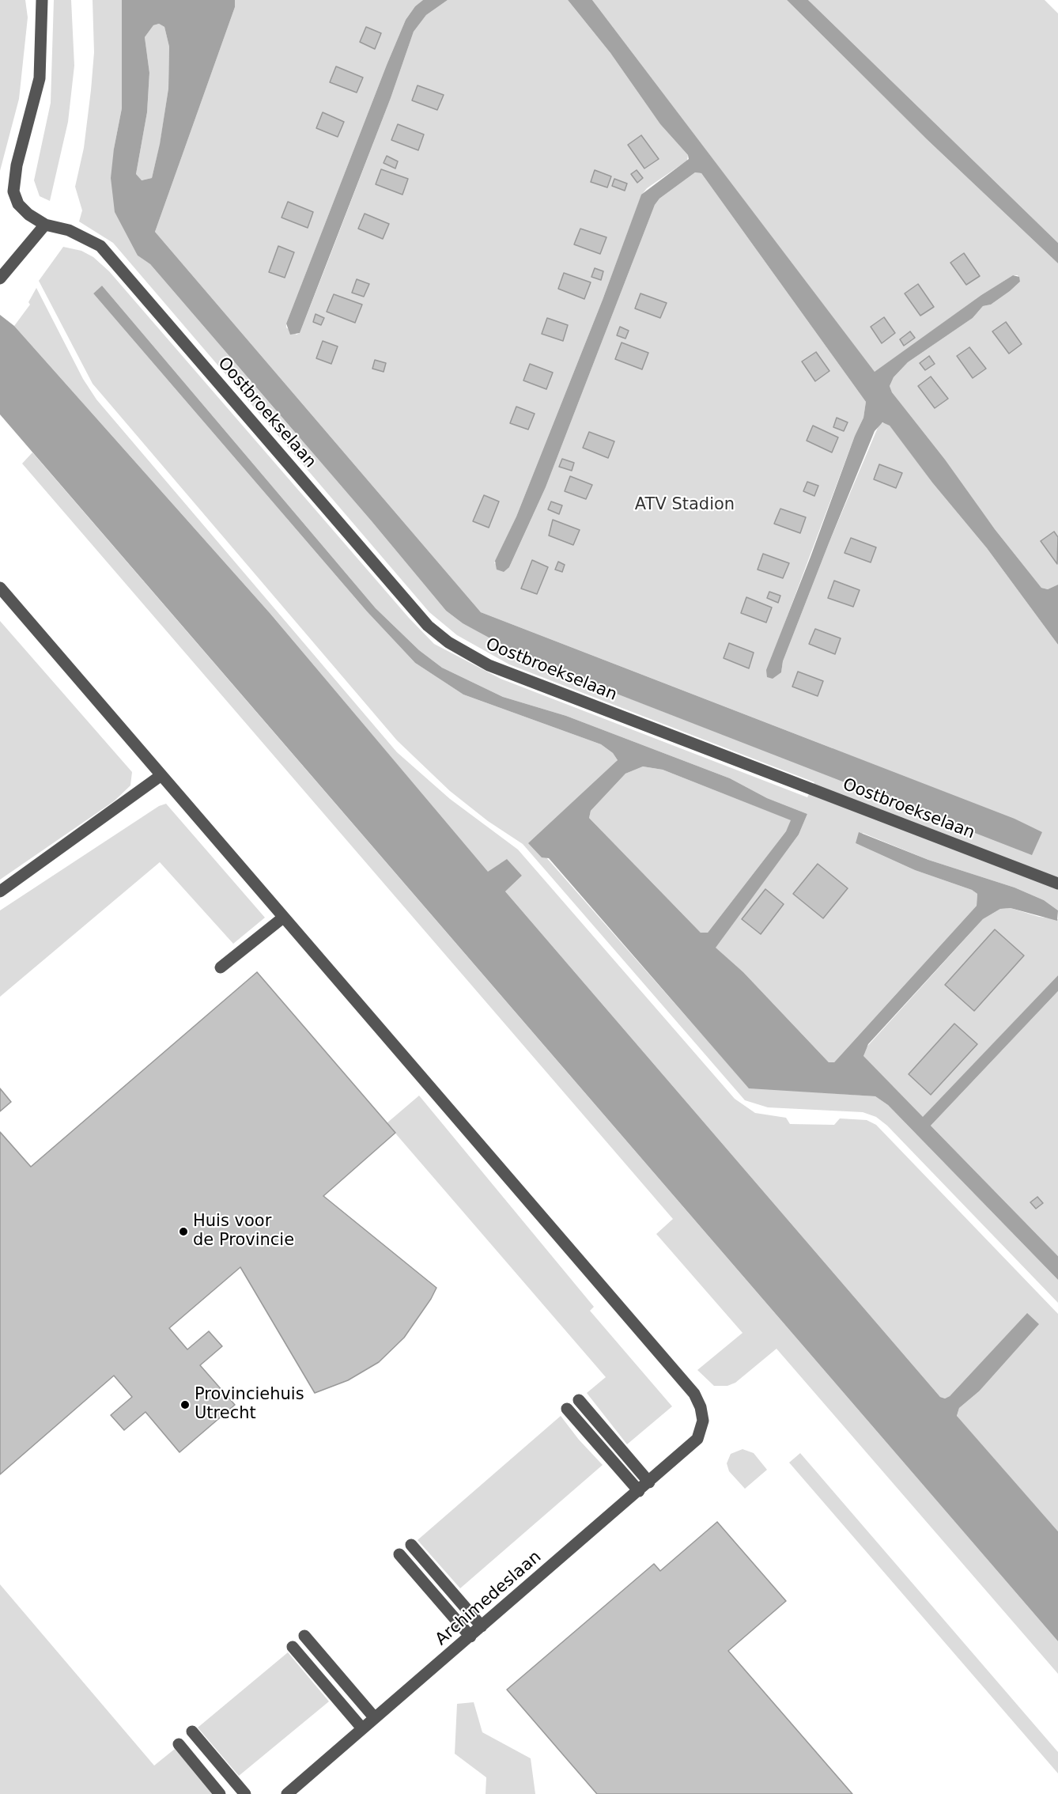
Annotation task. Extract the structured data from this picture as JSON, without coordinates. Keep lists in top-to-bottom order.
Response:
{
  "streets": {
    "street": ["Oostbroekselaan", "Archimedeslaan"]
  },
  "parks": ["ATV Stadion"],
  "places": ["Huis voor de Provincie", "Provinciehuis Utrecht"]
}
